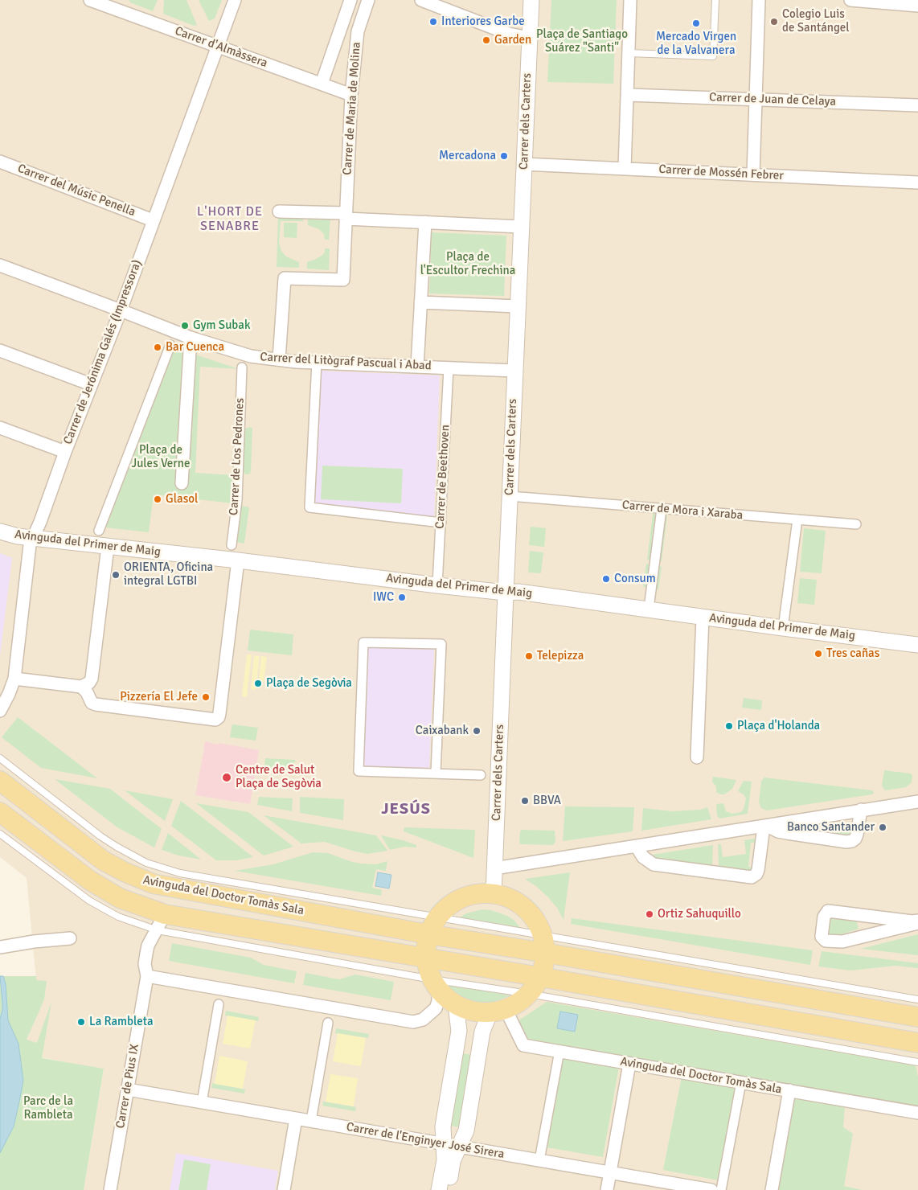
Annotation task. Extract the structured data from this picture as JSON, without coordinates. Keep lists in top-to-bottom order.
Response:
{
  "streets": {
    "main road": ["Avinguda del Doctor Tomàs Sala"],
    "street": [
      "Carrer d'Almàssera",
      "Carrer de Juan de Celaya",
      "Carrer de Maria de Molina",
      "Carrer dels Carters",
      "Carrer de Mossén Febrer",
      "Carrer del Músic Penella",
      "Carrer de Jerónima Galés (Impressora)",
      "Carrer del Litògraf Pascual i Abad",
      "Carrer de Los Pedrones",
      "Carrer de Beethoven",
      "Carrer de Mora i Xaraba",
      "Avinguda del Primer de Maig",
      "Carrer de Pius IX",
      "Carrer de l'Enginyer José Sirera"
    ]
  },
  "crossings": [
    ["Carrer d'Almàssera", "Carrer de Maria de Molina"],
    ["Carrer d'Almàssera", "Carrer de Jerónima Galés (Impressora)"],
    ["Carrer dels Carters", "Carrer de Mossén Febrer"],
    ["Carrer dels Carters", "Carrer del Litògraf Pascual i Abad"],
    ["Carrer dels Carters", "Carrer de Mora i Xaraba"],
    ["Carrer dels Carters", "Avinguda del Primer de Maig"],
    ["Carrer del Músic Penella", "Carrer de Jerónima Galés (Impressora)"],
    ["Carrer de Jerónima Galés (Impressora)", "Carrer del Litògraf Pascual i Abad"],
    ["Carrer de Jerónima Galés (Impressora)", "Avinguda del Primer de Maig"],
    ["Carrer del Litògraf Pascual i Abad", "Carrer de Beethoven"],
    ["Carrer de Beethoven", "Avinguda del Primer de Maig"],
    ["Avinguda del Doctor Tomàs Sala", "Carrer de Pius IX"],
    ["Carrer de Pius IX", "Carrer de l'Enginyer José Sirera"]
  ],
  "districts": ["L'HORT DE SENABRE", "JESÚS"],
  "parks": [
    "Plaça de Santiago Suárez \"Santi\"",
    "Plaça de l'Escultor Frechina",
    "Plaça de Jules Verne",
    "Parc de la Rambleta"
  ],
  "places": [
    "Interiores Garbe",
    "Colegio Luis de Santángel",
    "Mercado Virgen de la Valvanera",
    "Garden",
    "Mercadona",
    "Gym Subak",
    "Bar Cuenca",
    "Glasol",
    "ORIENTA, Oficina integral LGTBI",
    "Consum",
    "IWC",
    "Tres cañas",
    "Telepizza",
    "Plaça de Segòvia",
    "Pizzería El Jefe",
    "Plaça d'Holanda",
    "Caixabank",
    "Centre de Salut Plaça de Segòvia",
    "BBVA",
    "Banco Santander",
    "Ortiz Sahuquillo",
    "La Rambleta"
  ]
}
